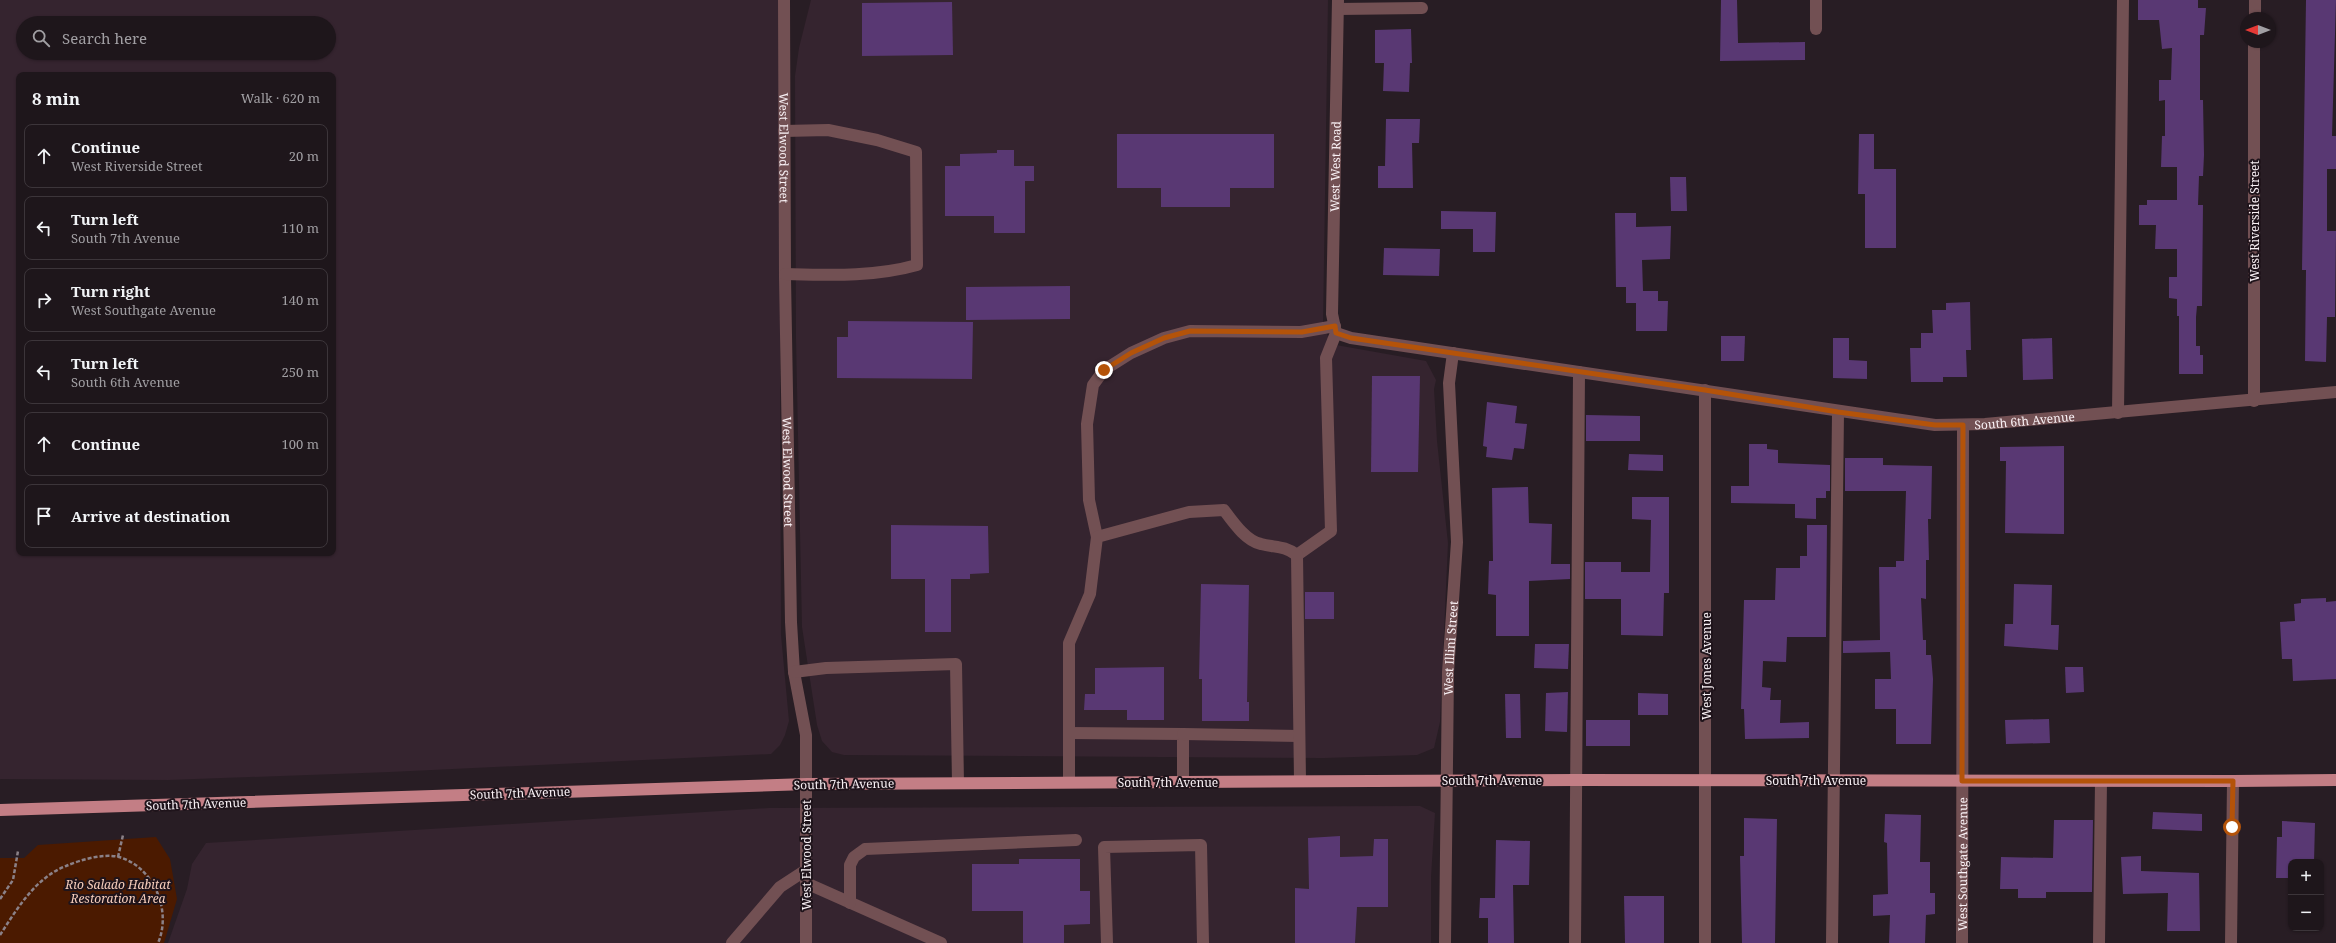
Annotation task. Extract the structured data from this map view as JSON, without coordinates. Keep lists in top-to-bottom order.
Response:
{
  "streets": {
    "main road": ["South 7th Avenue"],
    "street": [
      "West Elwood Street",
      "West West Road",
      "West Riverside Street",
      "South 6th Avenue",
      "West Illini Street",
      "West Jones Avenue",
      "West Southgate Avenue"
    ]
  },
  "crossings": [
    ["West Elwood Street", "South 7th Avenue"],
    ["West West Road", "South 6th Avenue"],
    ["West Riverside Street", "South 6th Avenue"],
    ["South 6th Avenue", "West Illini Street"],
    ["South 6th Avenue", "West Jones Avenue"],
    ["South 6th Avenue", "West Southgate Avenue"],
    ["West Illini Street", "South 7th Avenue"],
    ["West Jones Avenue", "South 7th Avenue"],
    ["South 7th Avenue", "West Southgate Avenue"]
  ],
  "parks": ["Rio Salado Habitat Restoration Area"],
  "north": "left",
  "page": {
    "search": "Search here",
    "heading": ["8 min", "Walk · 620 m"],
    "list": [
      ["Continue", "West Riverside Street", "20 m"],
      ["Turn left", "South 7th Avenue", "110 m"],
      ["Turn right", "West Southgate Avenue", "140 m"],
      ["Turn left", "South 6th Avenue", "250 m"],
      ["Continue", "100 m"],
      "Arrive at destination"
    ],
    "map_buttons": ["+", "−"]
  }
}
